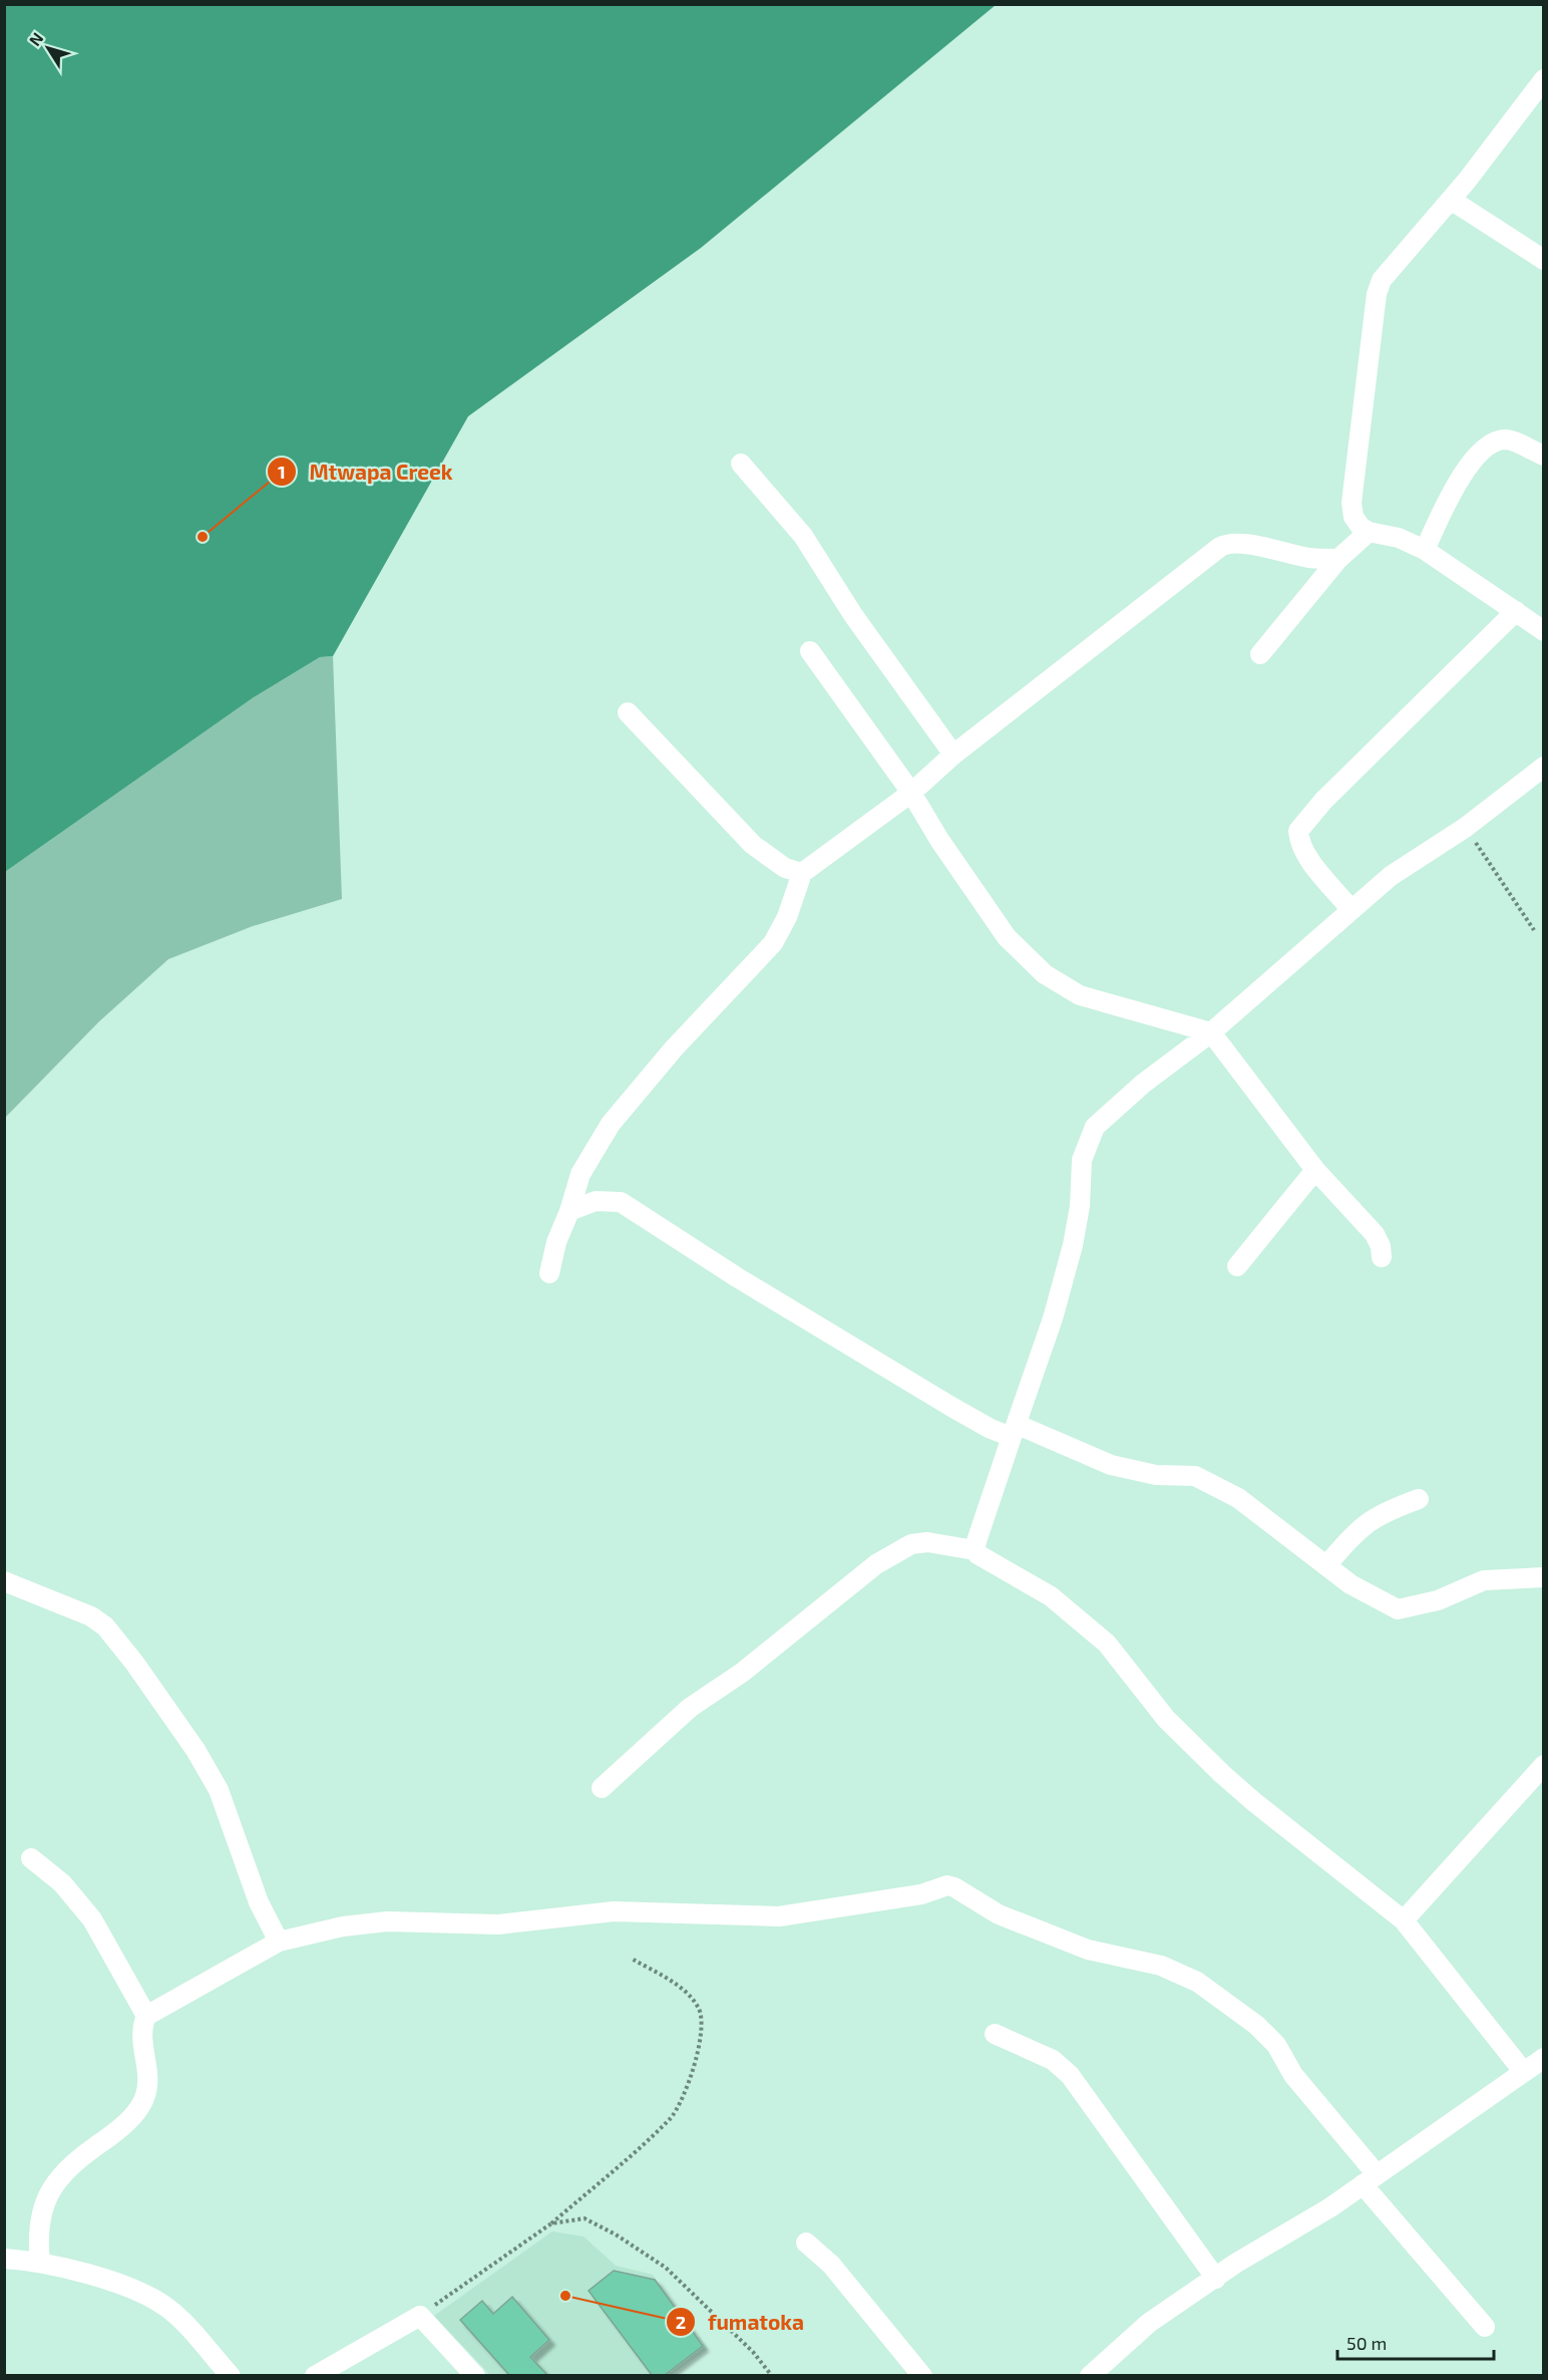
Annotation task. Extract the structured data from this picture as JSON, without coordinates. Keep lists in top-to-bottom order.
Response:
{
  "places": ["Mtwapa Creek", "fumatoka"],
  "scale_bar": "50 m",
  "north": "top left"
}
